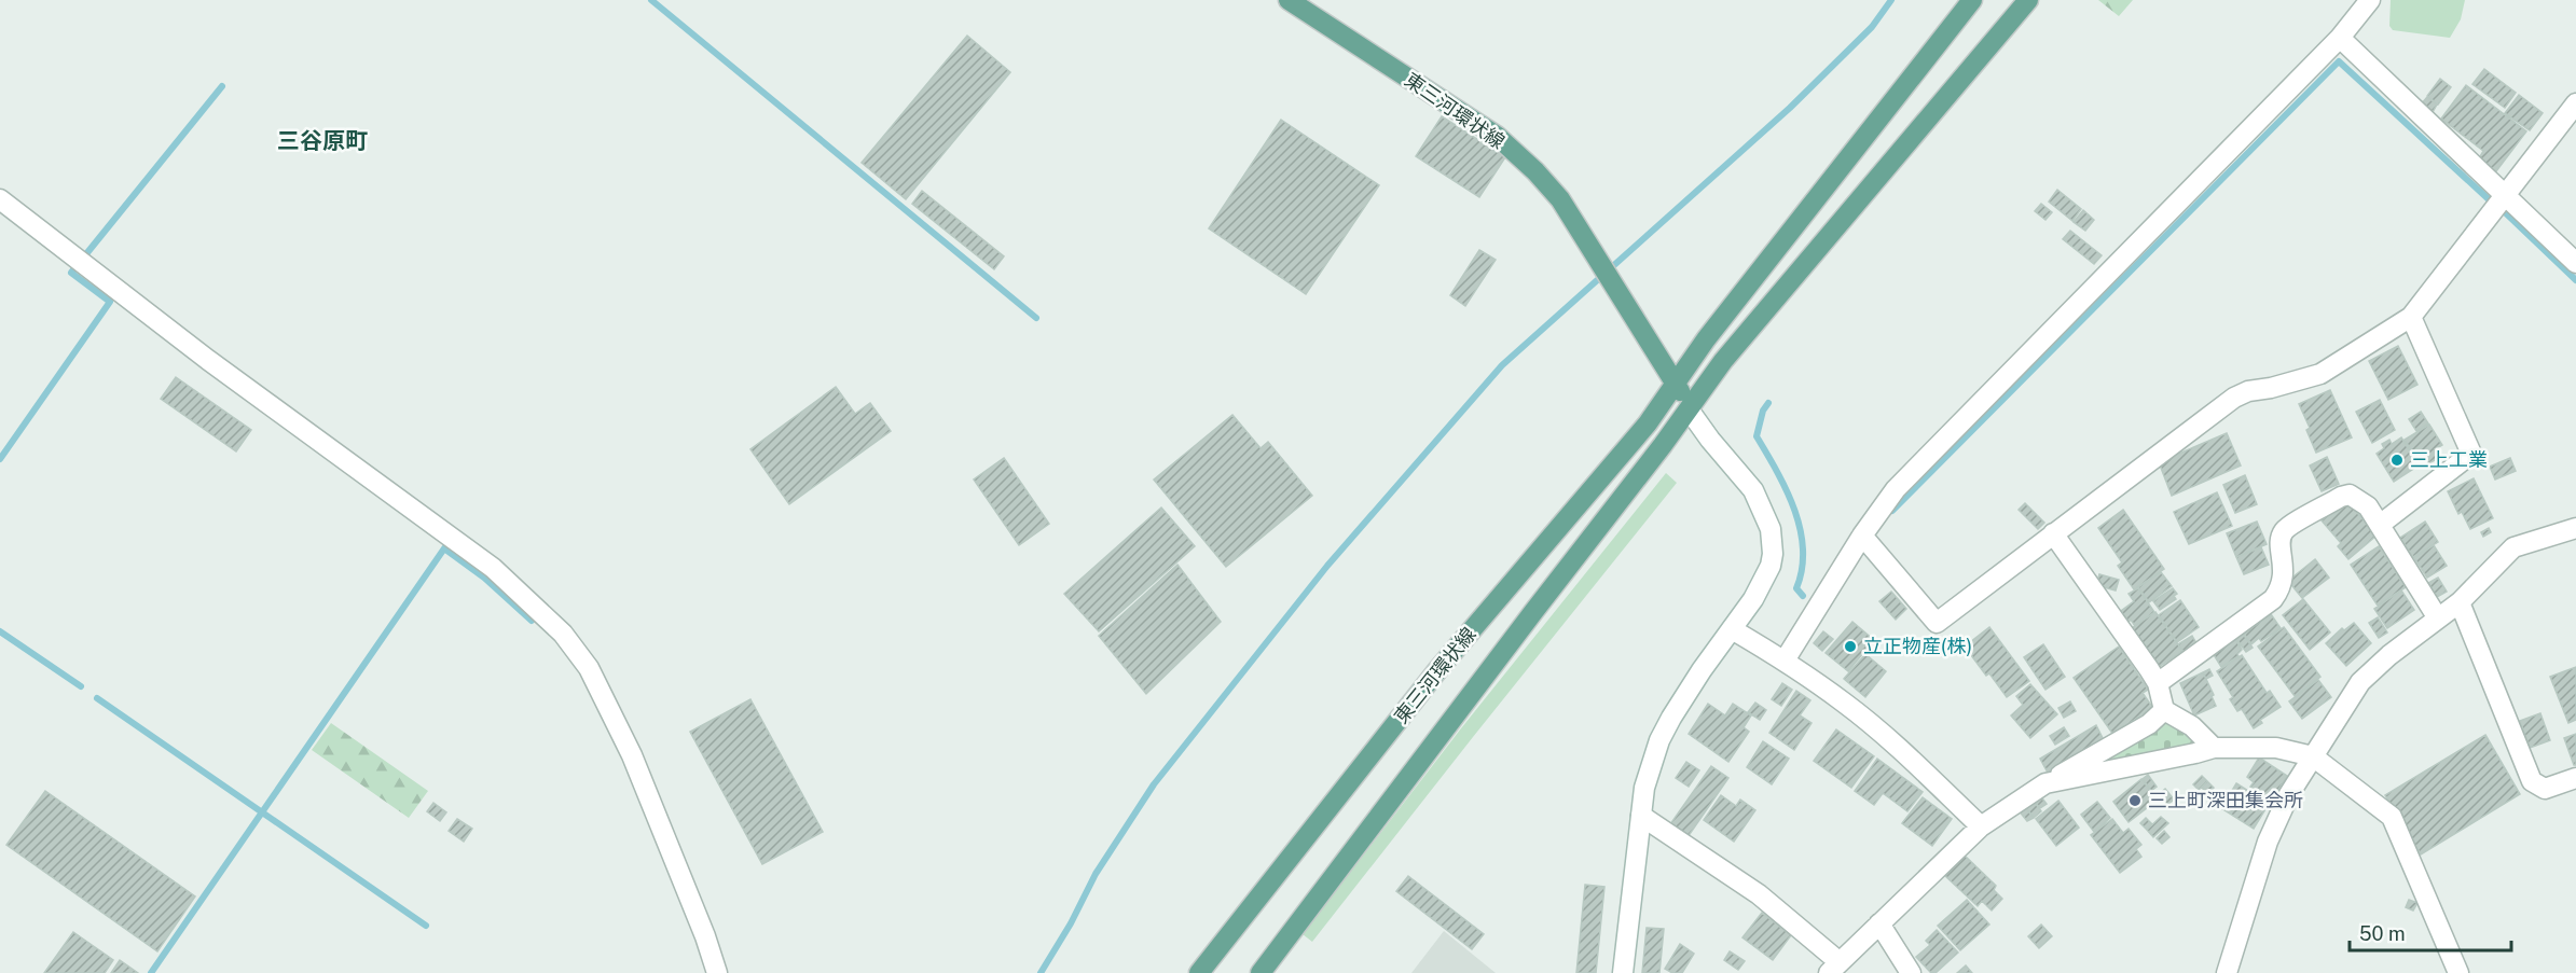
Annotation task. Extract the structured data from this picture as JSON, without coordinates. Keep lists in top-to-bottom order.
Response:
{
  "streets": {
    "main road": ["東三河環状線"]
  },
  "districts": ["三谷原町"],
  "places": ["三上工業", "立正物産(株)", "三上町深田集会所"],
  "scale_bar": "50 m"
}
